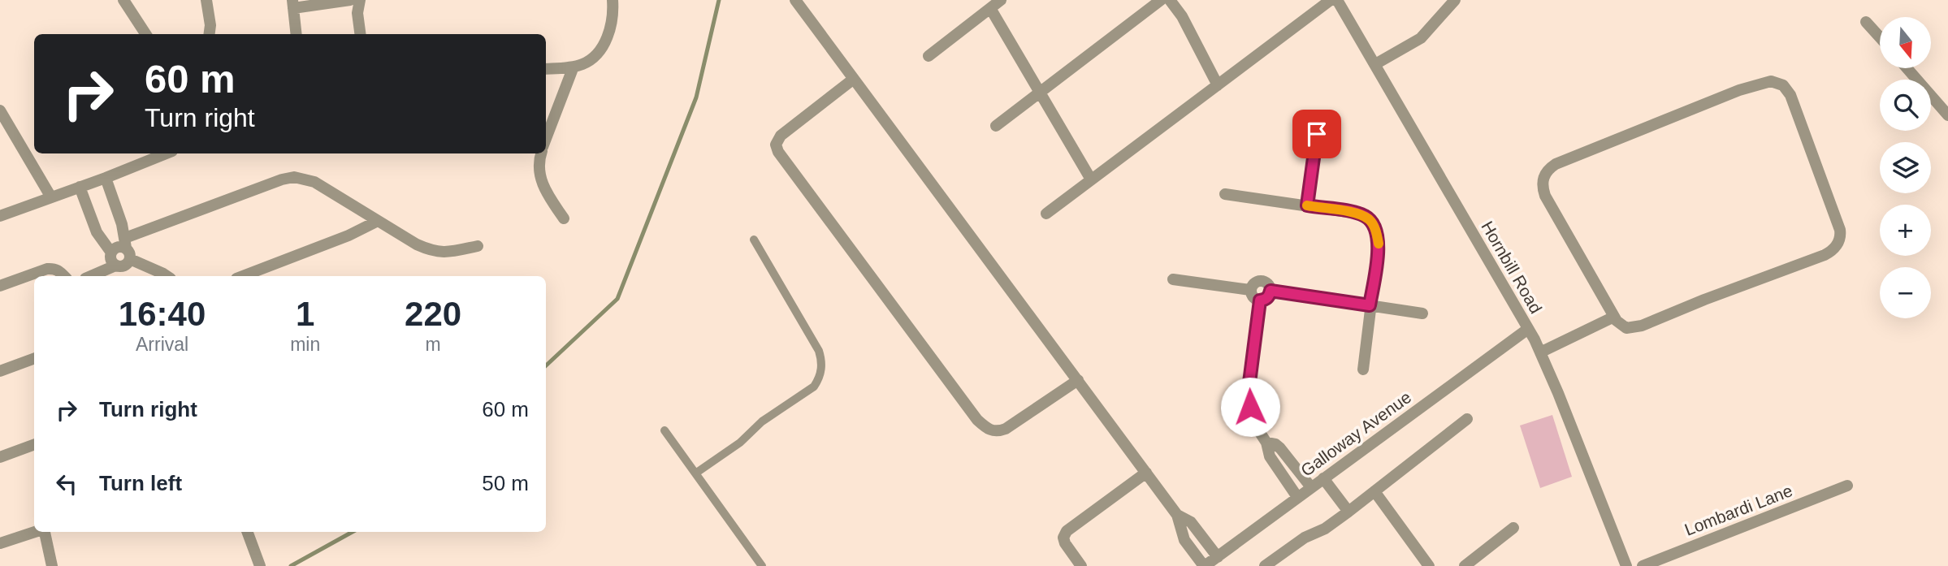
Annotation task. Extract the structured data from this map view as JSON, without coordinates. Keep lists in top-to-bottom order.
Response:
{
  "streets": {
    "street": ["Hornbill Road", "Galloway Avenue", "Lombardi Lane"]
  },
  "crossings": [
    ["Hornbill Road", "Galloway Avenue"]
  ],
  "north": "bottom",
  "page": {
    "map_buttons": ["+", "−"],
    "turn": ["60 m", "Turn right"],
    "eta": [
      "16:40",
      "Arrival",
      "1",
      "min",
      "220",
      "m"
    ],
    "list": [
      {
        "name": "Turn right",
        "value": "60 m"
      },
      {
        "name": "Turn left",
        "value": "50 m"
      }
    ]
  }
}
